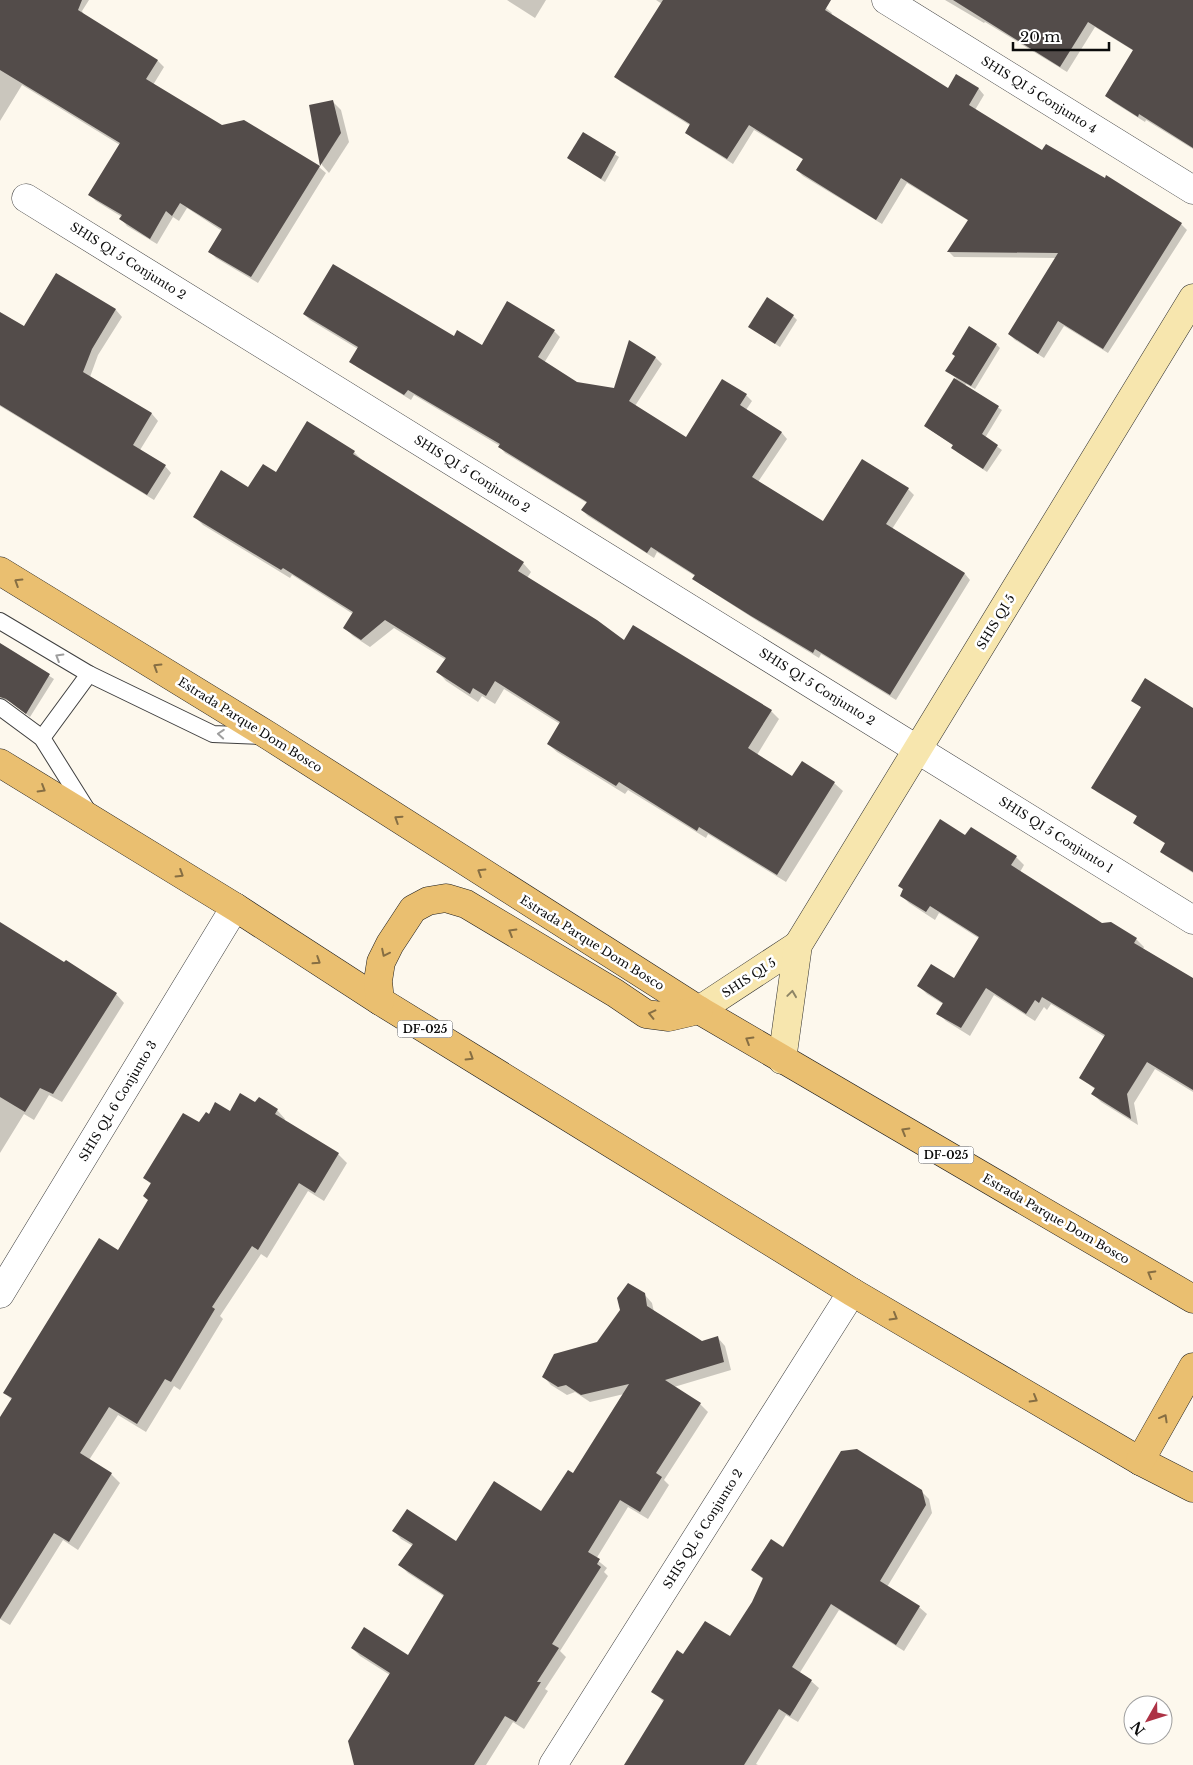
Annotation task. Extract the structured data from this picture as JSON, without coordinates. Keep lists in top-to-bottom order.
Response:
{
  "streets": {
    "main road": ["Estrada Parque Dom Bosco", "DF-025"],
    "street": [
      "SHIS QI 5 Conjunto 4",
      "SHIS QI 5 Conjunto 2",
      "SHIS QI 5",
      "SHIS QI 5 Conjunto 1",
      "SHIS QL 6 Conjunto 3",
      "SHIS QL 6 Conjunto 2"
    ]
  },
  "crossings": [
    ["SHIS QI 5 Conjunto 2", "SHIS QI 5"],
    ["SHIS QI 5 Conjunto 2", "SHIS QI 5 Conjunto 1"],
    ["SHIS QI 5", "Estrada Parque Dom Bosco"],
    ["SHIS QI 5", "SHIS QI 5 Conjunto 1"],
    ["DF-025", "SHIS QL 6 Conjunto 3"],
    ["DF-025", "SHIS QL 6 Conjunto 2"]
  ],
  "scale_bar": "20 m",
  "north": "bottom left"
}
